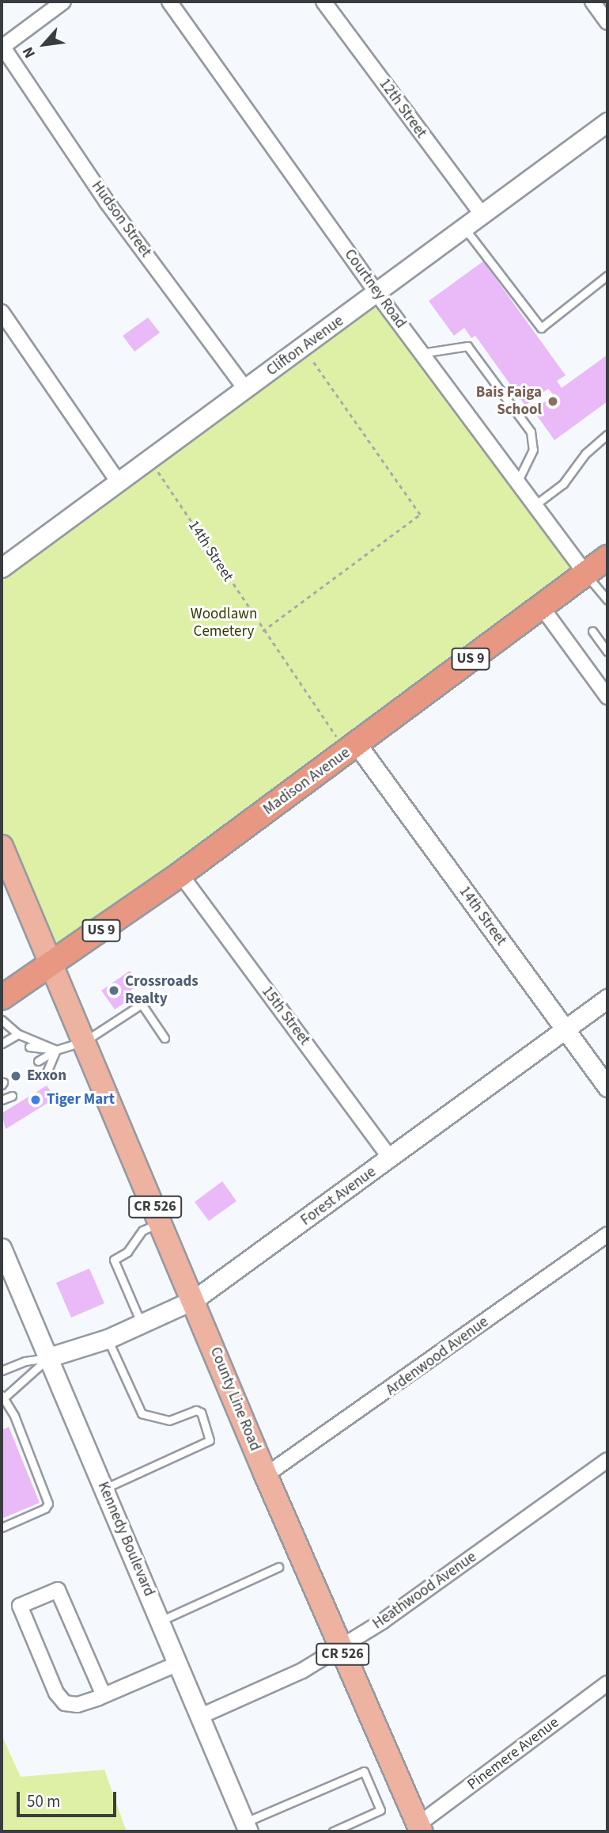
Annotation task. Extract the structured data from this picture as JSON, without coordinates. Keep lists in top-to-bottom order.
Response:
{
  "streets": {
    "highway": ["US 9", "Madison Avenue"],
    "main road": ["CR 526", "County Line Road"],
    "street": [
      "12th Street",
      "Hudson Street",
      "Courtney Road",
      "Clifton Avenue",
      "14th Street",
      "15th Street",
      "Forest Avenue",
      "Ardenwood Avenue",
      "Kennedy Boulevard",
      "Heathwood Avenue",
      "Pinemere Avenue"
    ]
  },
  "crossings": [
    ["12th Street", "Clifton Avenue"],
    ["Hudson Street", "Clifton Avenue"],
    ["Courtney Road", "Clifton Avenue"],
    ["Courtney Road", "Madison Avenue"],
    ["Clifton Avenue", "14th Street"],
    ["14th Street", "Madison Avenue"],
    ["14th Street", "Forest Avenue"],
    ["Madison Avenue", "15th Street"],
    ["Madison Avenue", "CR 526"],
    ["Madison Avenue", "County Line Road"],
    ["15th Street", "Forest Avenue"],
    ["Forest Avenue", "County Line Road"],
    ["Forest Avenue", "Kennedy Boulevard"],
    ["CR 526", "County Line Road"],
    ["Ardenwood Avenue", "County Line Road"],
    ["County Line Road", "Heathwood Avenue"],
    ["County Line Road", "Pinemere Avenue"],
    ["Kennedy Boulevard", "Heathwood Avenue"]
  ],
  "parks": ["Woodlawn Cemetery"],
  "places": [
    "Bais Faiga School",
    "Crossroads Realty",
    "Exxon",
    "Tiger Mart"
  ],
  "scale_bar": "50 m",
  "north": "bottom left"
}
